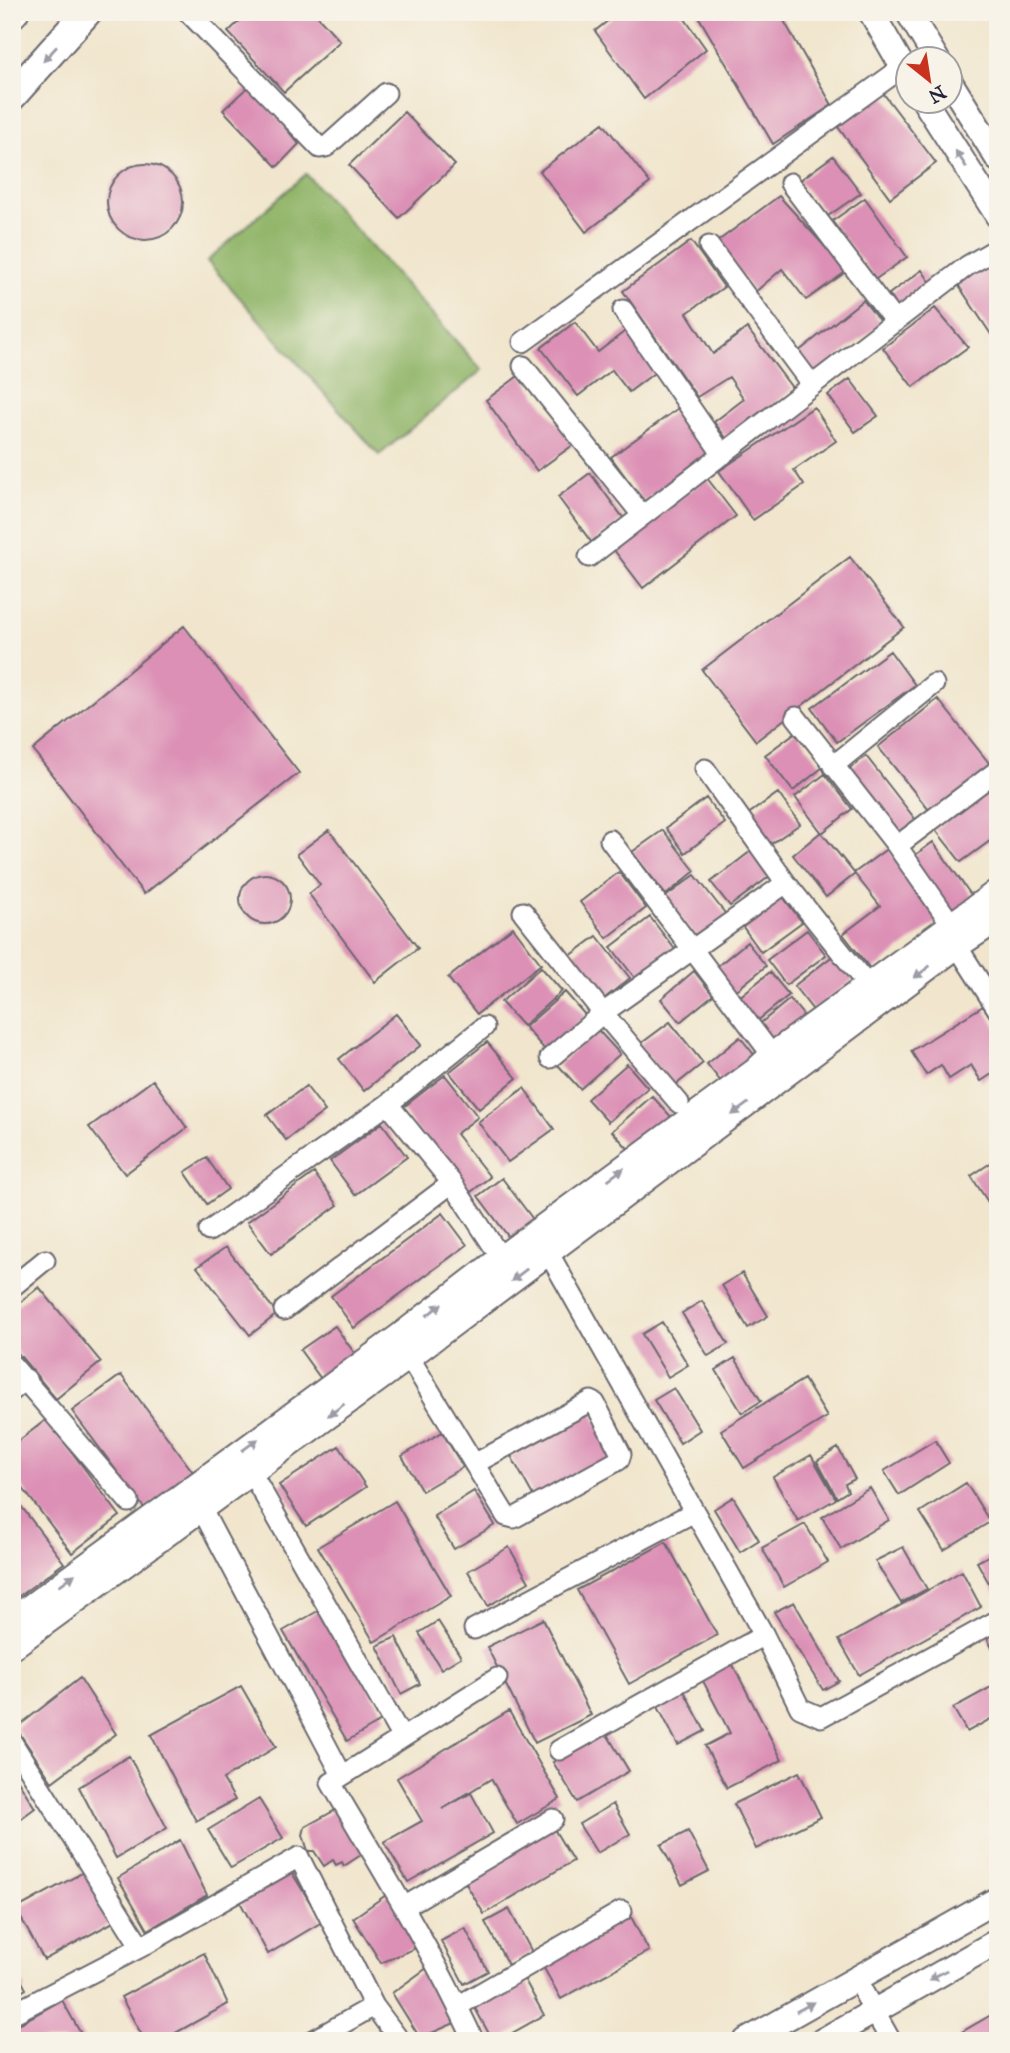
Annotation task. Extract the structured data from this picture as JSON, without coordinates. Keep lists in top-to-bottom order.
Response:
{
  "north": "bottom right"
}
